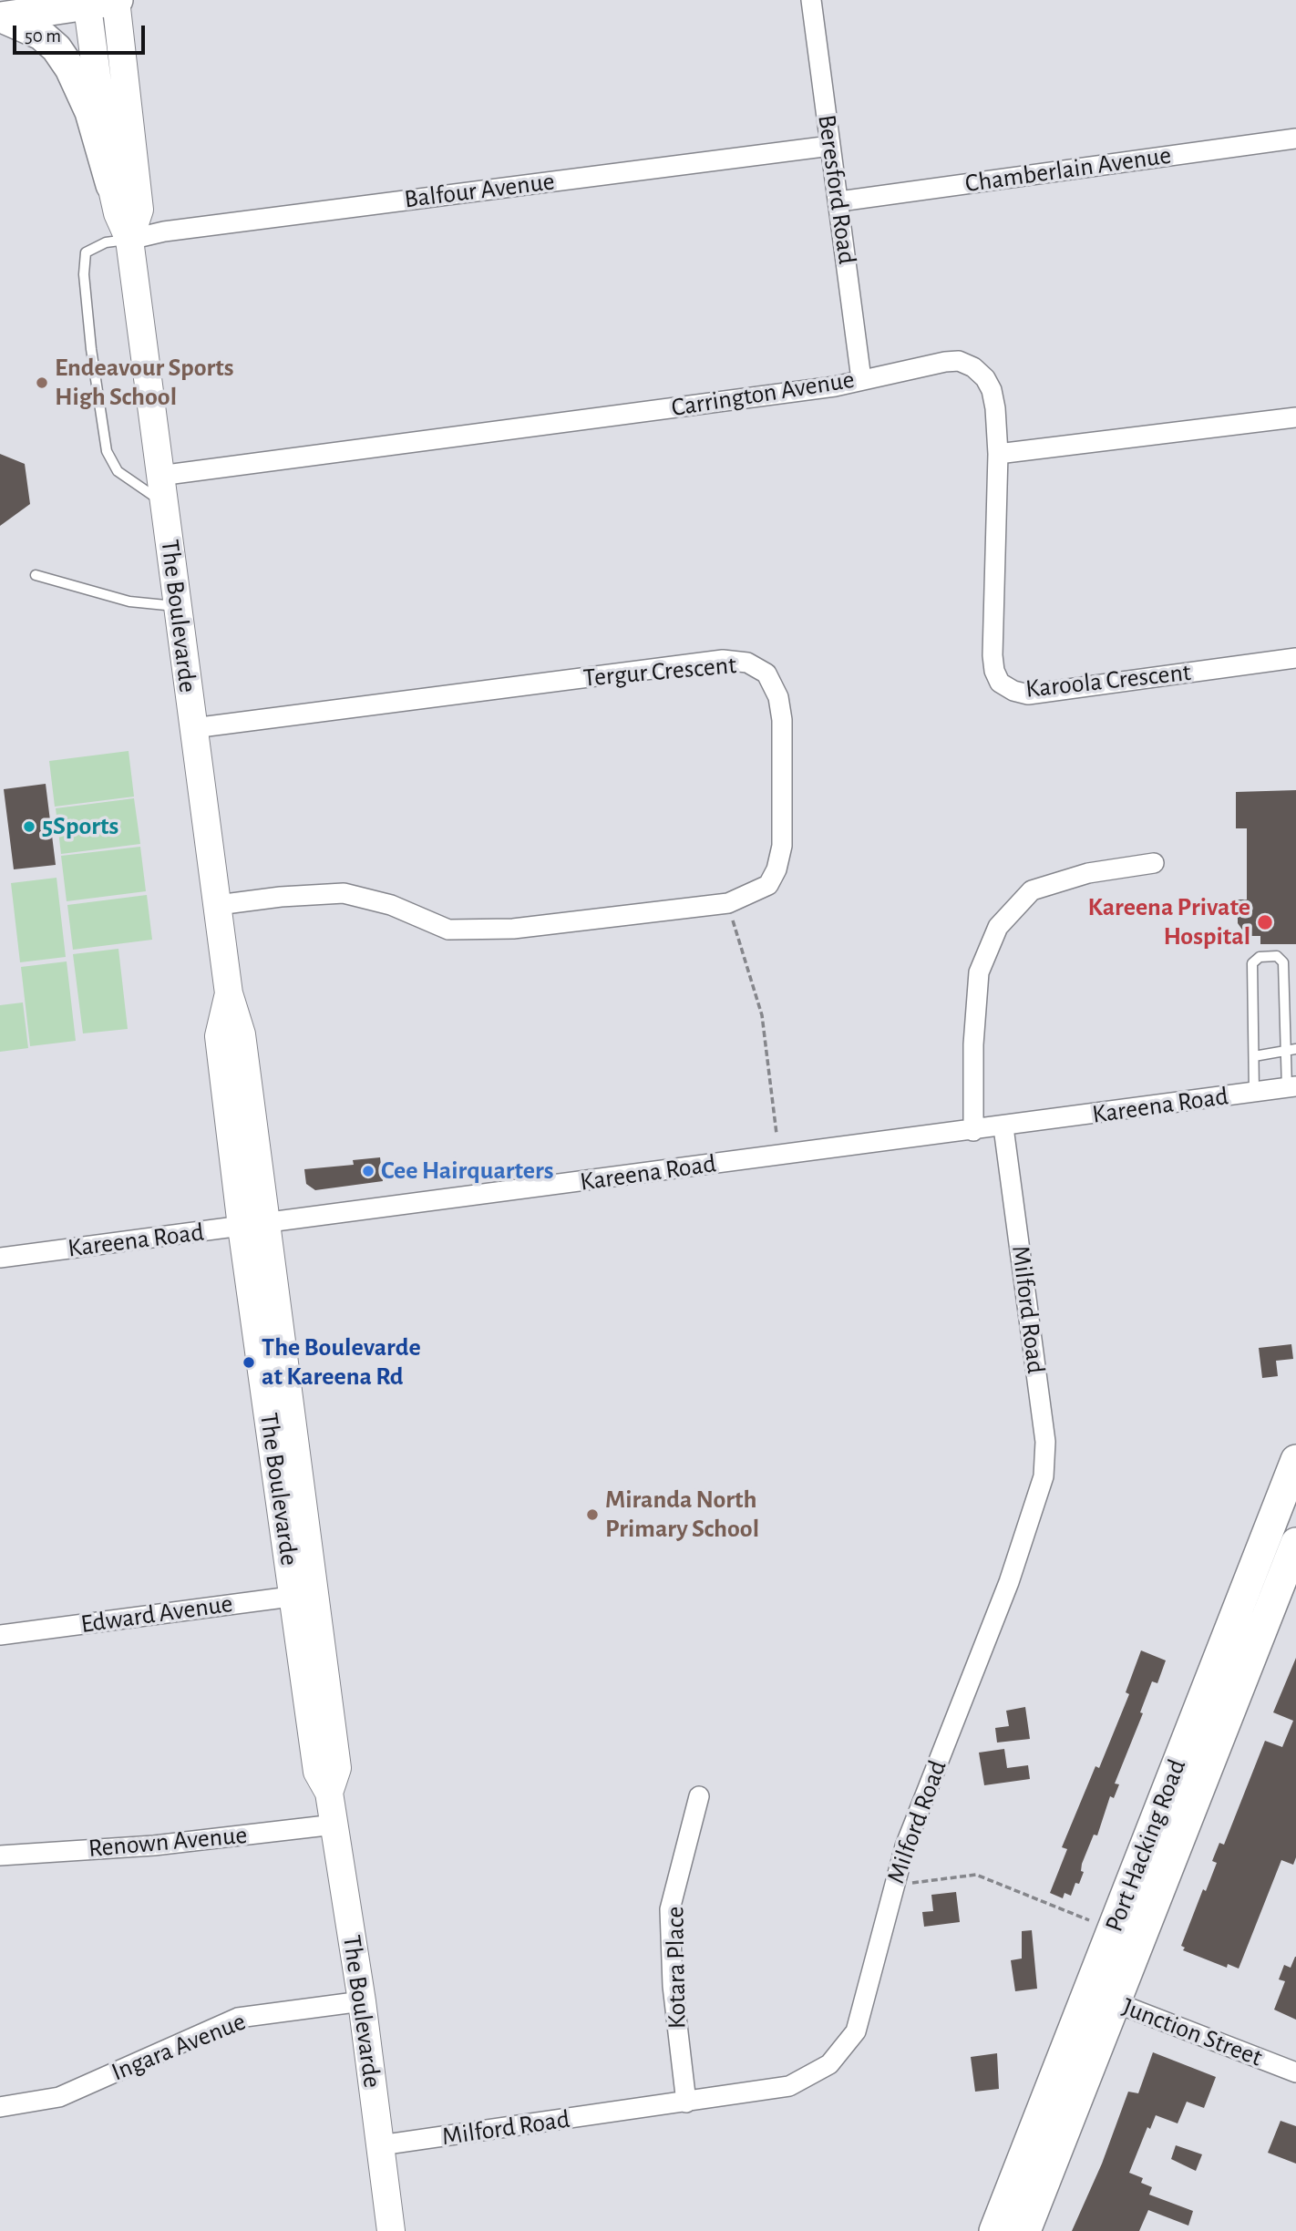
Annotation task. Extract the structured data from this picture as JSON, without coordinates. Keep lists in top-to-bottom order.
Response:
{
  "streets": {
    "main road": ["The Boulevarde", "Port Hacking Road"],
    "street": [
      "Chamberlain Avenue",
      "Beresford Road",
      "Balfour Avenue",
      "Carrington Avenue",
      "Tergur Crescent",
      "Karoola Crescent",
      "Kareena Road",
      "Milford Road",
      "Edward Avenue",
      "Renown Avenue",
      "Kotara Place",
      "Junction Street",
      "Ingara Avenue"
    ]
  },
  "crossings": [
    ["Chamberlain Avenue", "Beresford Road"],
    ["Beresford Road", "Balfour Avenue"],
    ["Beresford Road", "Carrington Avenue"],
    ["Balfour Avenue", "The Boulevarde"],
    ["Carrington Avenue", "The Boulevarde"],
    ["Carrington Avenue", "Karoola Crescent"],
    ["The Boulevarde", "Tergur Crescent"],
    ["The Boulevarde", "Kareena Road"],
    ["The Boulevarde", "Milford Road"],
    ["The Boulevarde", "Edward Avenue"],
    ["The Boulevarde", "Renown Avenue"],
    ["The Boulevarde", "Ingara Avenue"],
    ["Kareena Road", "Milford Road"],
    ["Milford Road", "Kotara Place"],
    ["Port Hacking Road", "Junction Street"]
  ],
  "places": [
    "Endeavour Sports High School",
    "5Sports",
    "Kareena Private Hospital",
    "Cee Hairquarters",
    "The Boulevarde at Kareena Rd",
    "Miranda North Primary School"
  ],
  "scale_bar": "50 m"
}
